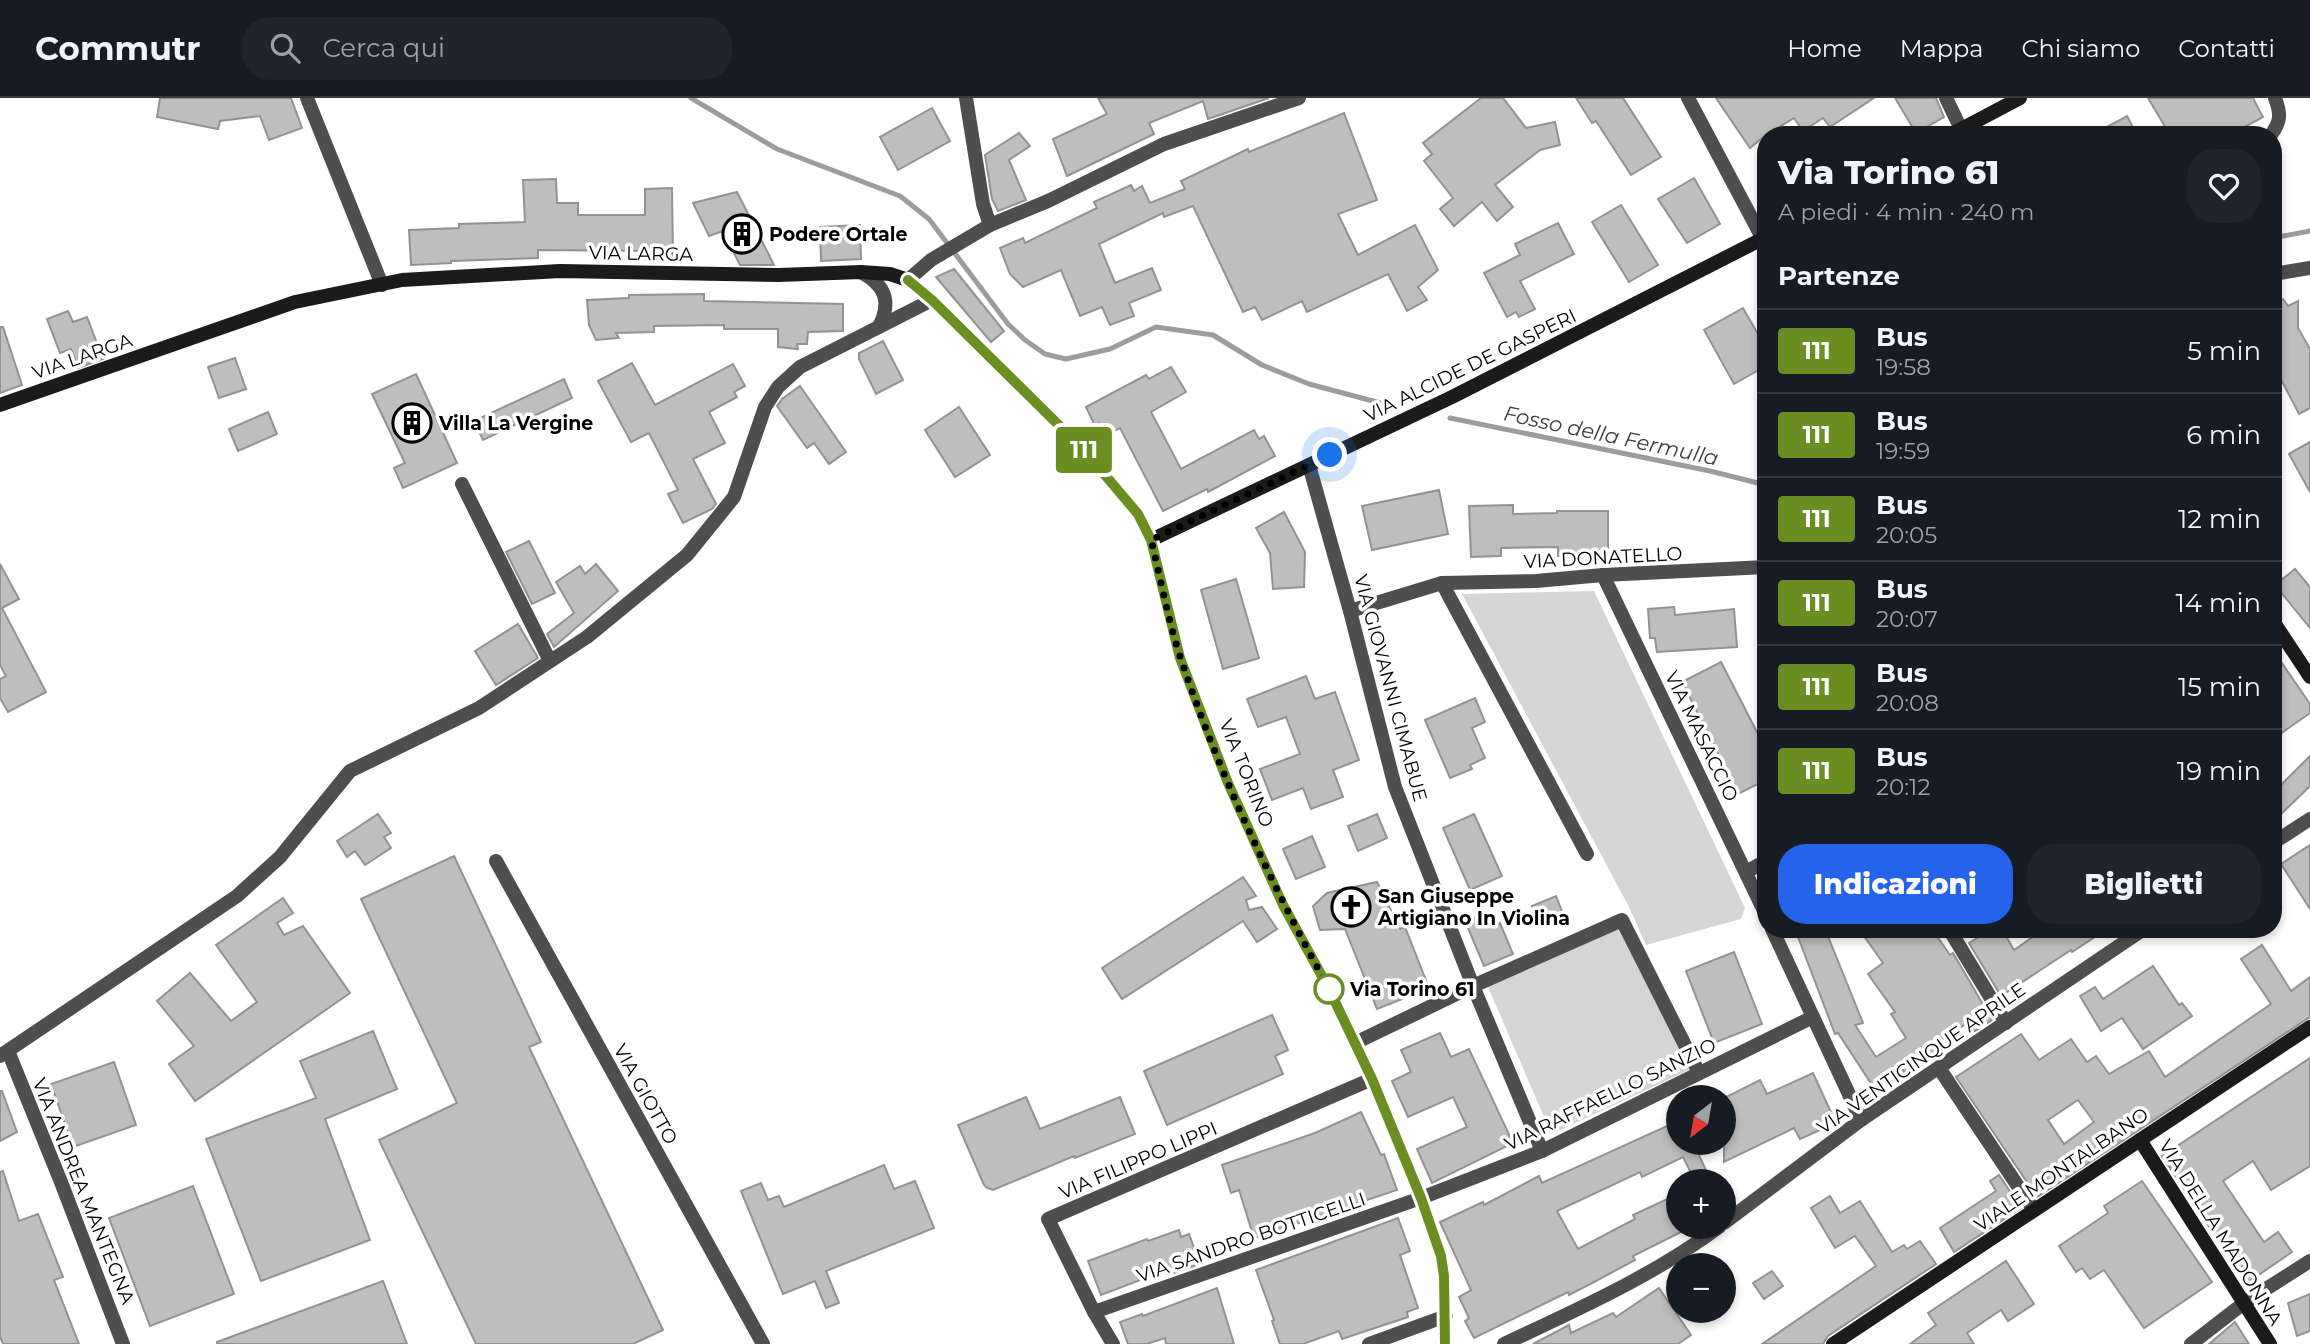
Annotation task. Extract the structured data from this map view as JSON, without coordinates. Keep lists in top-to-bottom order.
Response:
{
  "streets": {
    "street": [
      "VIA LARGA",
      "VIA ALCIDE DE GASPERI",
      "VIA DONATELLO",
      "VIA GIOVANNI CIMABUE",
      "VIA MASACCIO",
      "VIA TORINO",
      "VIA VENTICINQUE APRILE",
      "VIA GIOTTO",
      "VIA RAFFAELLO SANZIO",
      "VIA FILIPPO LIPPI",
      "VIALE MONTALBANO",
      "VIA ANDREA MANTEGNA",
      "VIA DELLA MADONNA",
      "VIA SANDRO BOTTICELLI"
    ]
  },
  "crossings": [
    ["VIA LARGA", "VIA TORINO"],
    ["VIA ALCIDE DE GASPERI", "VIA GIOVANNI CIMABUE"],
    ["VIA ALCIDE DE GASPERI", "VIA TORINO"],
    ["VIA DONATELLO", "VIA GIOVANNI CIMABUE"],
    ["VIA DONATELLO", "VIA MASACCIO"],
    ["VIA GIOVANNI CIMABUE", "VIA RAFFAELLO SANZIO"],
    ["VIA TORINO", "VIA RAFFAELLO SANZIO"],
    ["VIA TORINO", "VIA FILIPPO LIPPI"],
    ["VIA TORINO", "VIA SANDRO BOTTICELLI"],
    ["VIA RAFFAELLO SANZIO", "VIA SANDRO BOTTICELLI"],
    ["VIA FILIPPO LIPPI", "VIA SANDRO BOTTICELLI"],
    ["VIALE MONTALBANO", "VIA DELLA MADONNA"]
  ],
  "water": ["Fosso della Fermulla"],
  "places": {
    "building": ["Podere Ortale", "Villa La Vergine"],
    "church": ["San Giuseppe Artigiano In Violina"],
    "other": ["Via Torino 61"]
  },
  "lines": ["bus line 111"],
  "north": "bottom left",
  "page": {
    "header": "Commutr",
    "search": "Cerca qui",
    "nav": [
      "Home",
      "Mappa",
      "Chi siamo",
      "Contatti"
    ],
    "on_map": "111",
    "heading": [
      ["Via Torino 61", "A piedi · 4 min · 240 m"],
      "Partenze"
    ],
    "list": [
      {
        "mark": "111",
        "name": "Bus",
        "note": "19:58",
        "value": "5 min"
      },
      {
        "mark": "111",
        "name": "Bus",
        "note": "19:59",
        "value": "6 min"
      },
      {
        "mark": "111",
        "name": "Bus",
        "note": "20:05",
        "value": "12 min"
      },
      {
        "mark": "111",
        "name": "Bus",
        "note": "20:07",
        "value": "14 min"
      },
      {
        "mark": "111",
        "name": "Bus",
        "note": "20:08",
        "value": "15 min"
      },
      {
        "mark": "111",
        "name": "Bus",
        "note": "20:12",
        "value": "19 min"
      }
    ],
    "buttons": ["Indicazioni", "Biglietti"],
    "map_buttons": ["+", "−"]
  }
}
